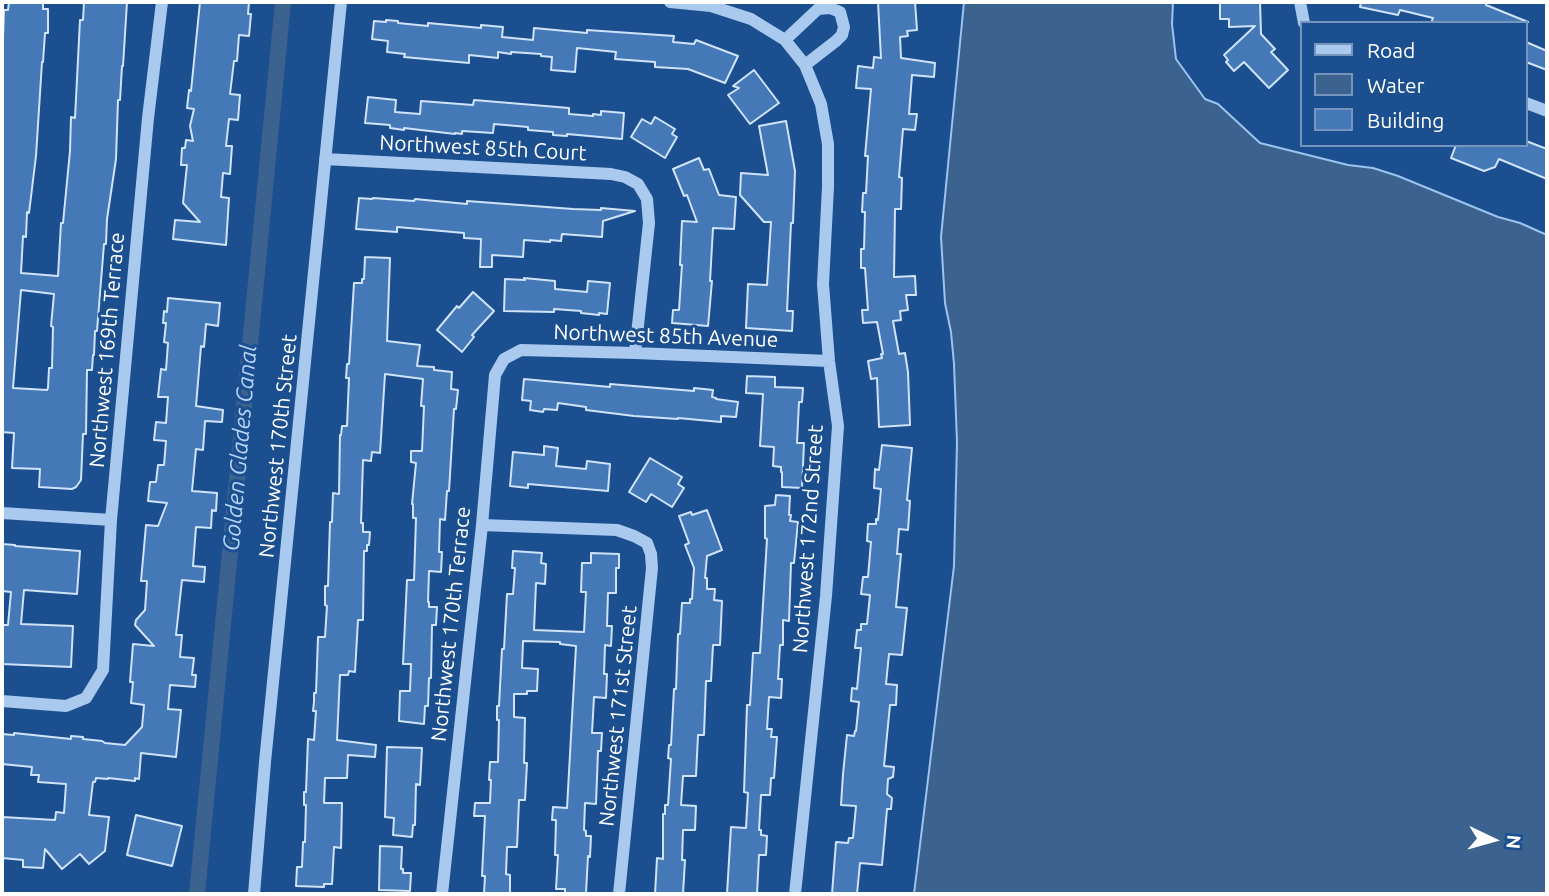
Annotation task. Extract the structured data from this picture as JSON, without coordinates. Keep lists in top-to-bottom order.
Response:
{
  "streets": {
    "street": [
      "Northwest 85th Court",
      "Northwest 85th Avenue",
      "Northwest 169th Terrace",
      "Northwest 170th Street",
      "Northwest 172nd Street",
      "Northwest 170th Terrace",
      "Northwest 171st Street"
    ]
  },
  "crossings": [
    ["Northwest 85th Court", "Northwest 85th Avenue"],
    ["Northwest 85th Court", "Northwest 170th Street"],
    ["Northwest 85th Avenue", "Northwest 172nd Street"],
    ["Northwest 85th Avenue", "Northwest 170th Terrace"],
    ["Northwest 170th Terrace", "Northwest 171st Street"]
  ],
  "water": ["Golden Glades Canal"],
  "legend": ["Road", "Water", "Building"],
  "north": "right"
}
